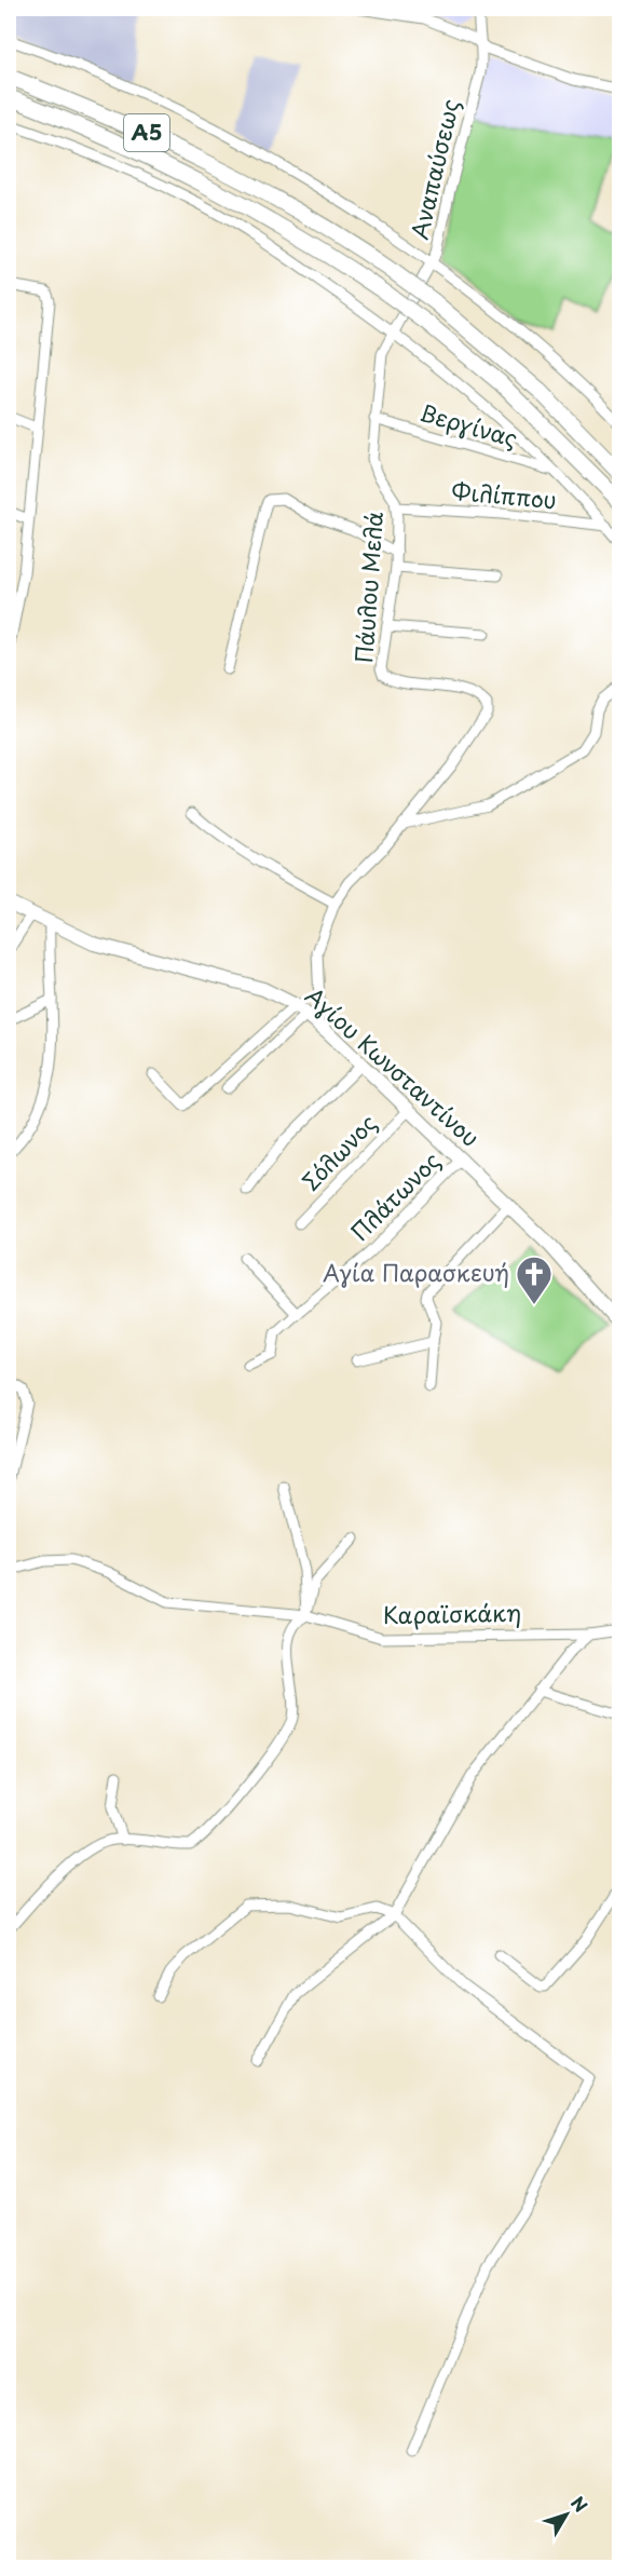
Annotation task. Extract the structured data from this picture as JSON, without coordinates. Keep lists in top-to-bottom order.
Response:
{
  "streets": {
    "highway": ["Α5"],
    "main road": ["Αγίου Κωνσταντίνου"],
    "street": [
      "Αναπαύσεως",
      "Βεργίνας",
      "Φιλίππου",
      "Πάυλου Μελά",
      "Σόλωνος",
      "Πλάτωνος",
      "Καραϊσκάκη"
    ]
  },
  "crossings": [
    ["Αναπαύσεως", "Πάυλου Μελά"],
    ["Βεργίνας", "Πάυλου Μελά"],
    ["Φιλίππου", "Πάυλου Μελά"],
    ["Αγίου Κωνσταντίνου", "Σόλωνος"],
    ["Αγίου Κωνσταντίνου", "Πλάτωνος"]
  ],
  "places": {
    "church": ["Αγία Παρασκευή"]
  },
  "north": "top right"
}
